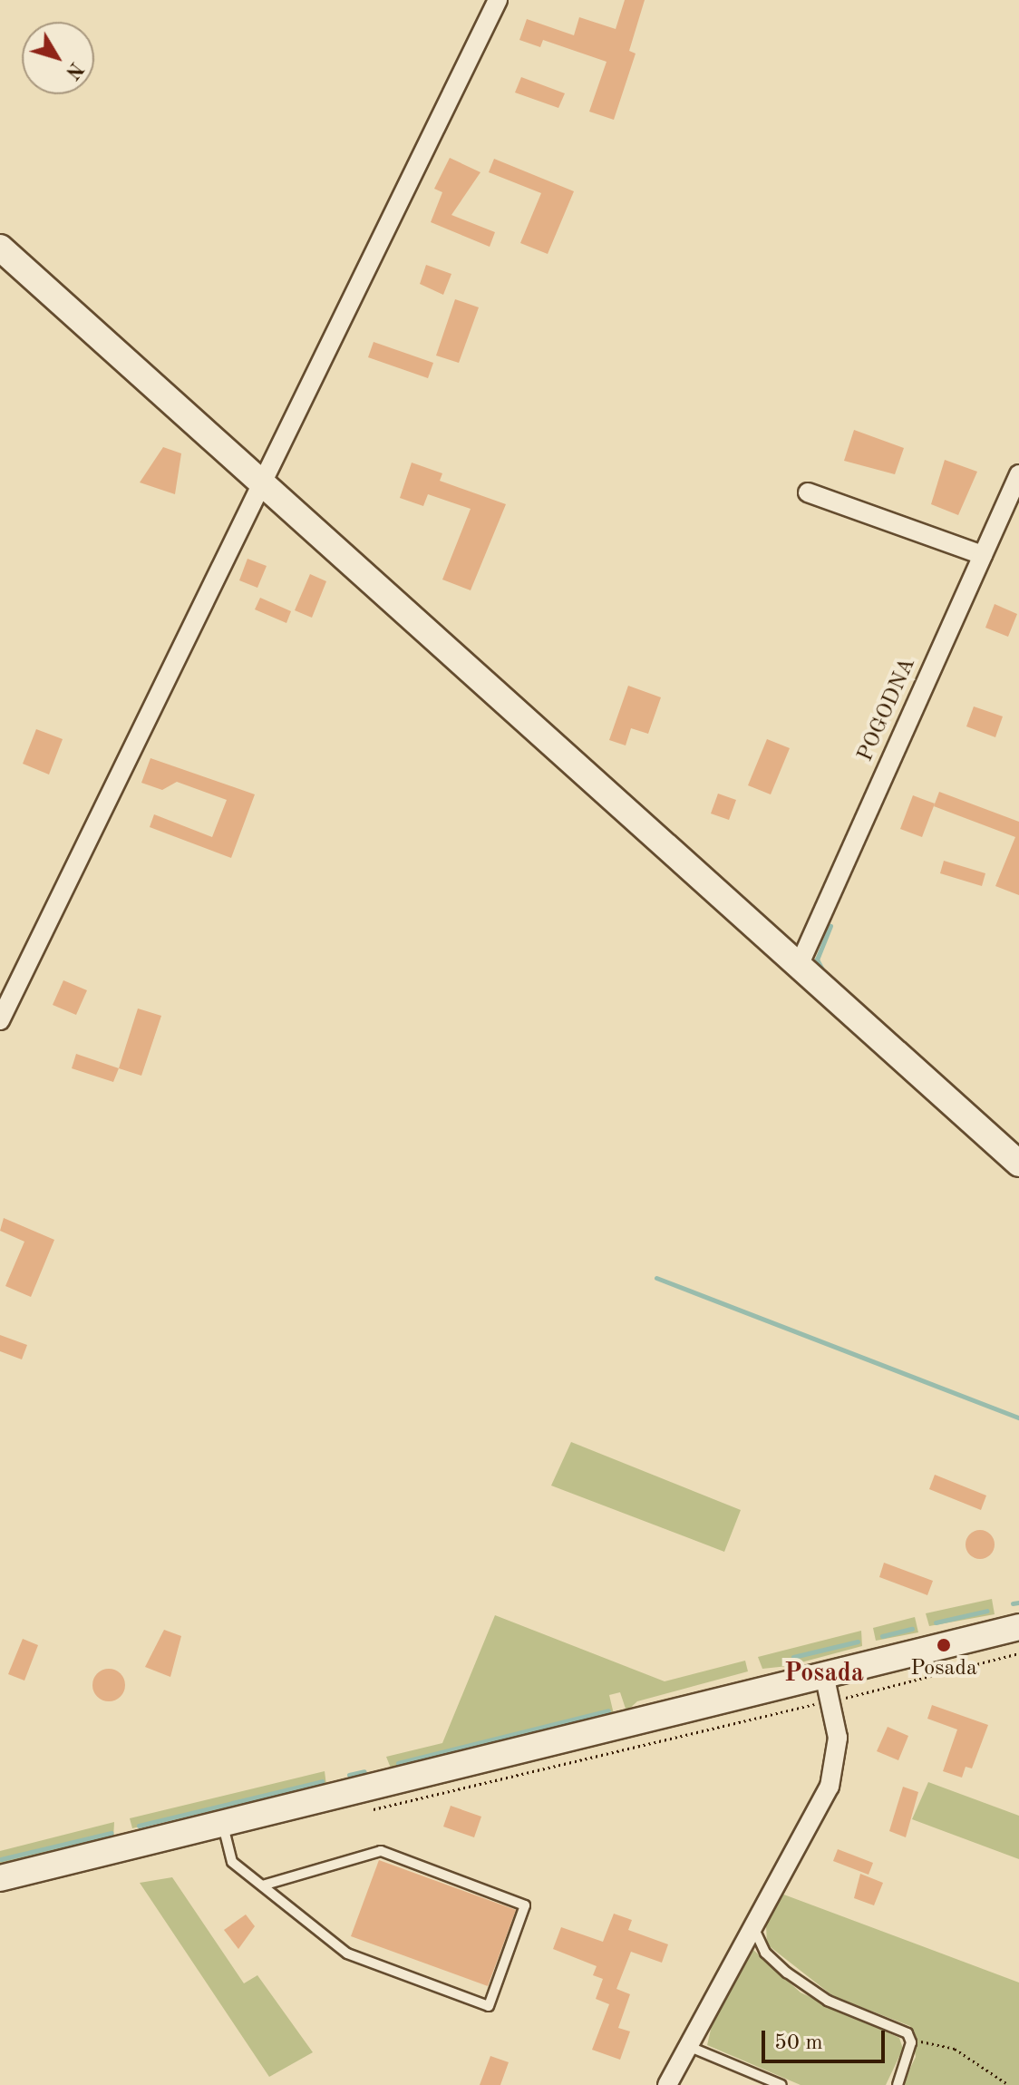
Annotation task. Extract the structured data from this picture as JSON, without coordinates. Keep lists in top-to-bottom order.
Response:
{
  "streets": {
    "street": ["POGODNA"]
  },
  "districts": ["Posada"],
  "places": ["Posada"],
  "scale_bar": "50 m",
  "north": "bottom right"
}
